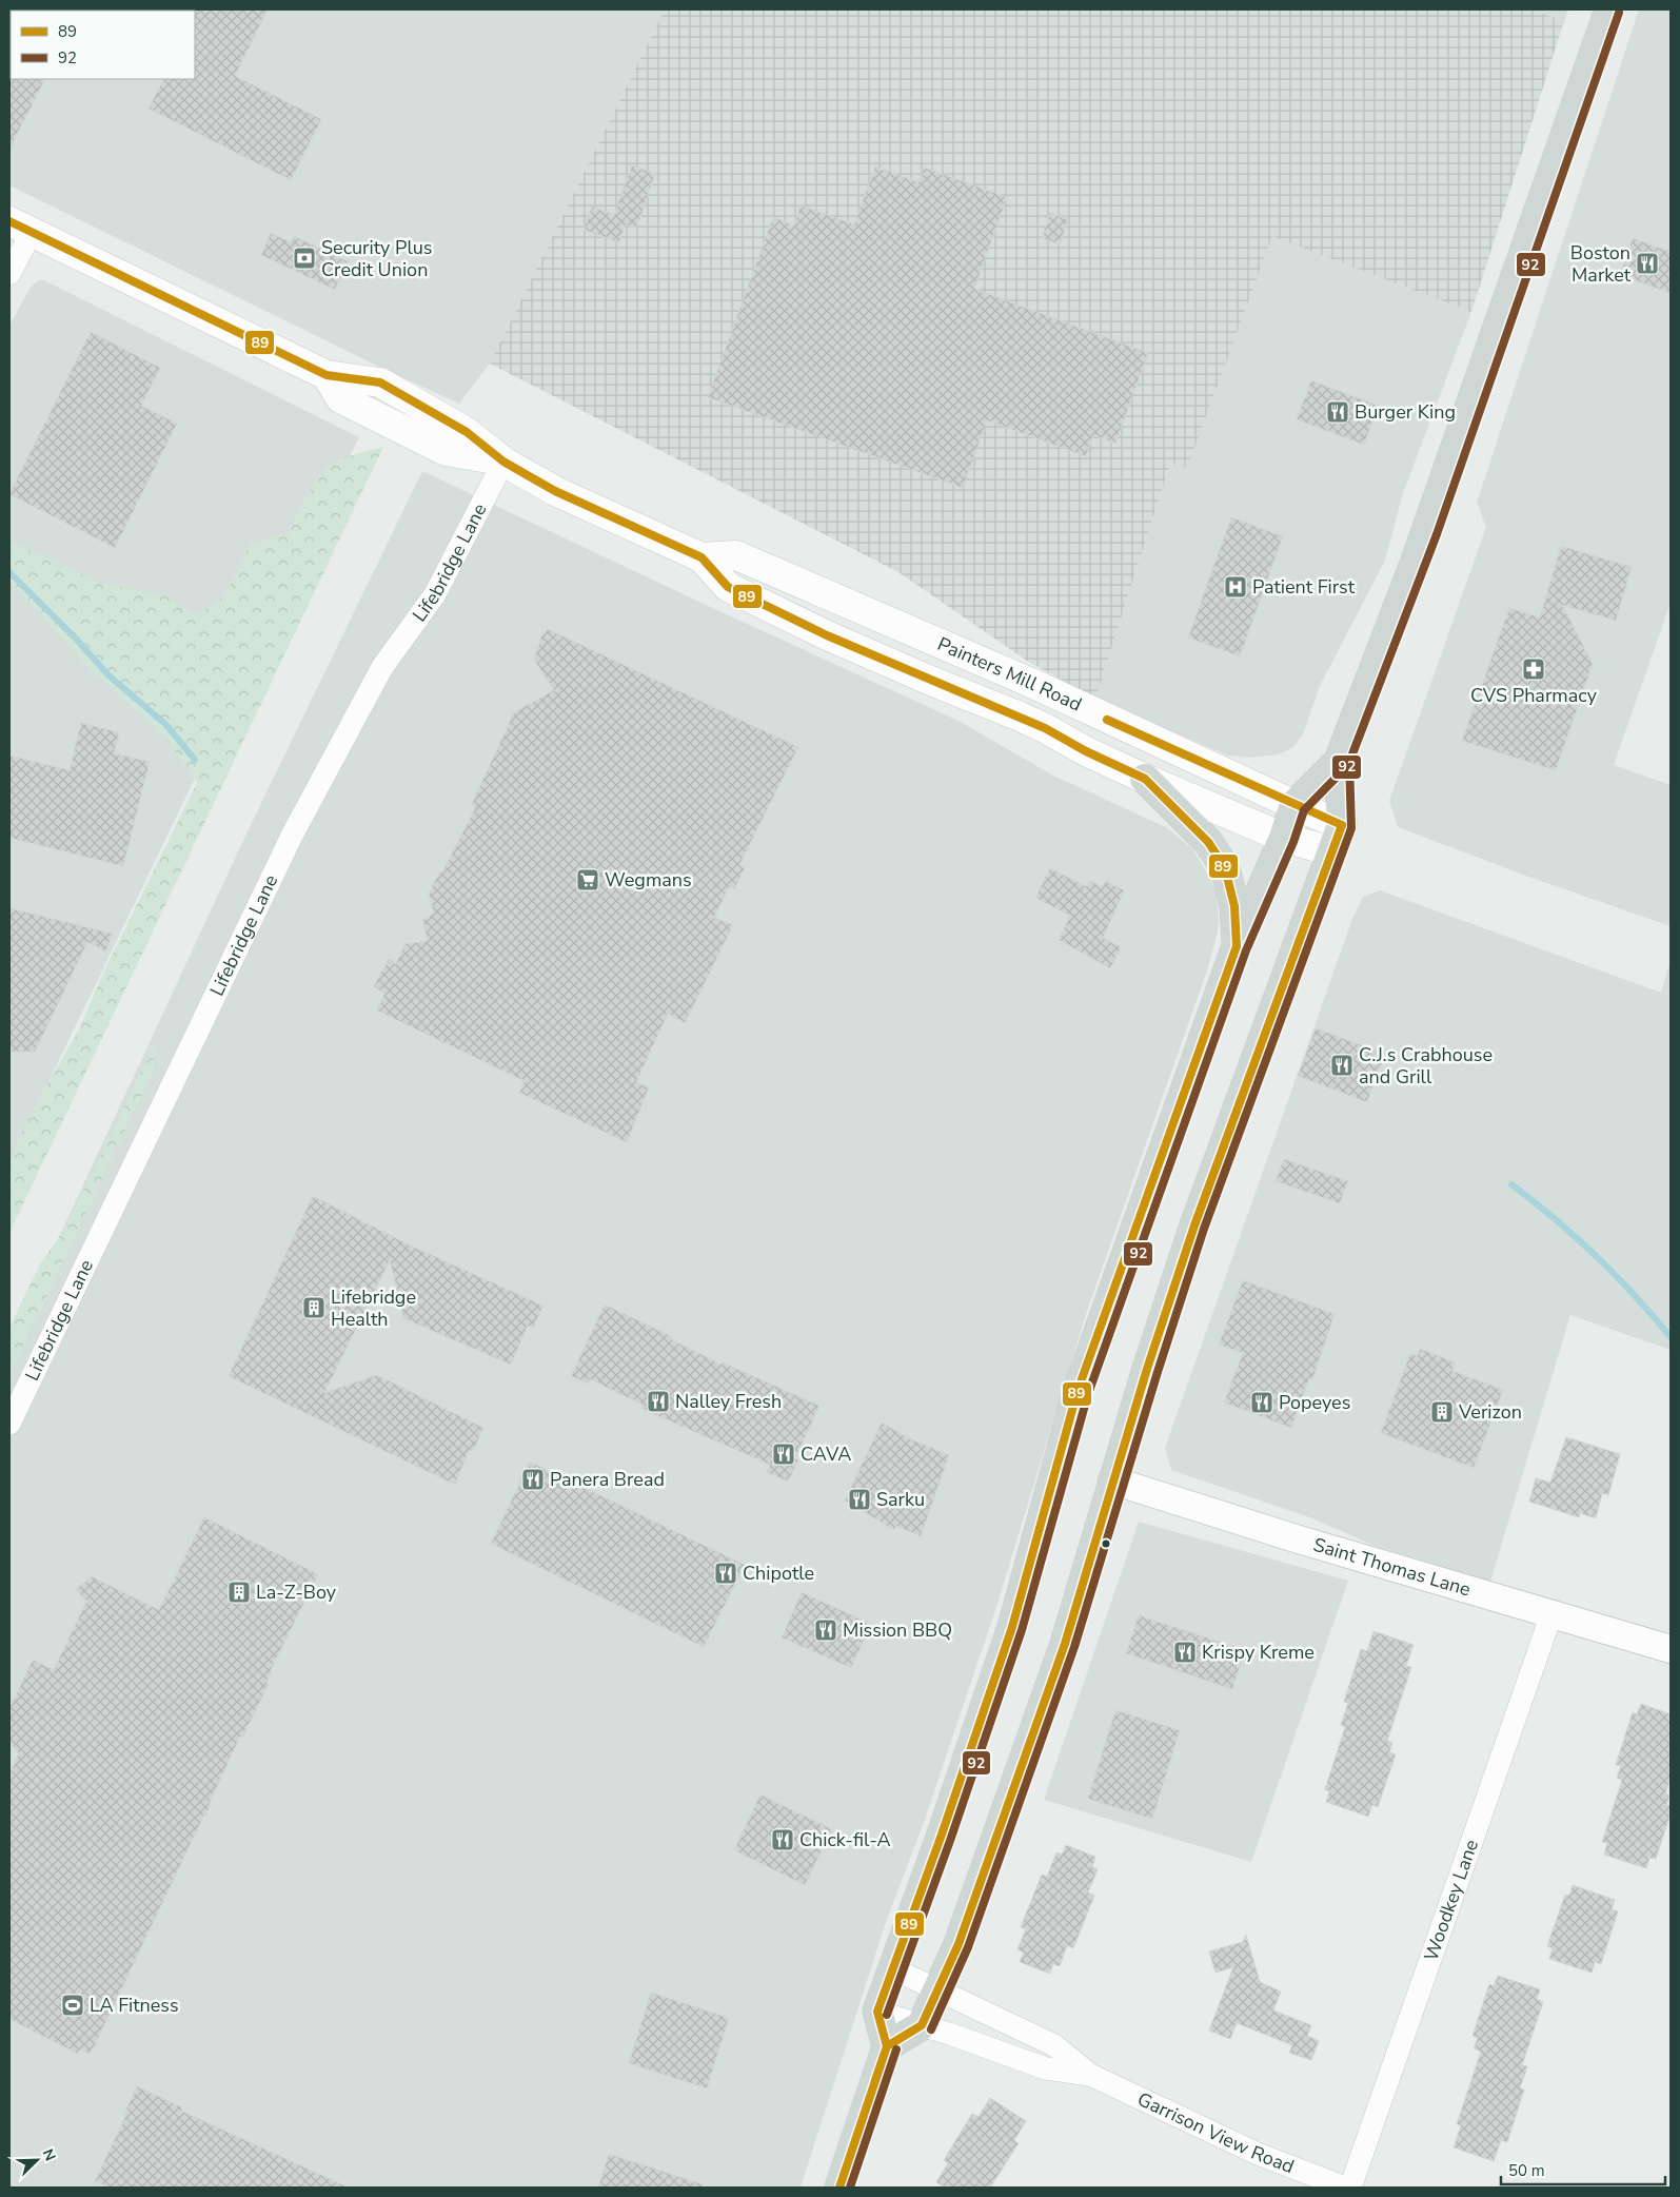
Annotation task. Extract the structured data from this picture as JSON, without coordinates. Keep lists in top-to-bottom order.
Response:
{
  "streets": {
    "main road": ["Painters Mill Road"],
    "street": [
      "Lifebridge Lane",
      "Saint Thomas Lane",
      "Woodkey Lane",
      "Garrison View Road"
    ]
  },
  "crossings": [
    ["Lifebridge Lane", "Painters Mill Road"],
    ["Saint Thomas Lane", "Woodkey Lane"]
  ],
  "places": {
    "bank": ["Security Plus Credit Union"],
    "restaurant": [
      "Boston Market",
      "Burger King",
      "C.J.s Crabhouse and Grill",
      "Nalley Fresh",
      "Popeyes",
      "CAVA",
      "Panera Bread",
      "Sarku",
      "Chipotle",
      "Mission BBQ",
      "Krispy Kreme",
      "Chick-fil-A"
    ],
    "hospital": ["Patient First"],
    "pharmacy": ["CVS Pharmacy"],
    "supermarket": ["Wegmans"],
    "building": ["Lifebridge Health", "Verizon", "La-Z-Boy"],
    "sports": ["LA Fitness"]
  },
  "lines": ["transit line 92", "transit line 89"],
  "legend": ["89", "92"],
  "scale_bar": "50 m",
  "north": "top right"
}
